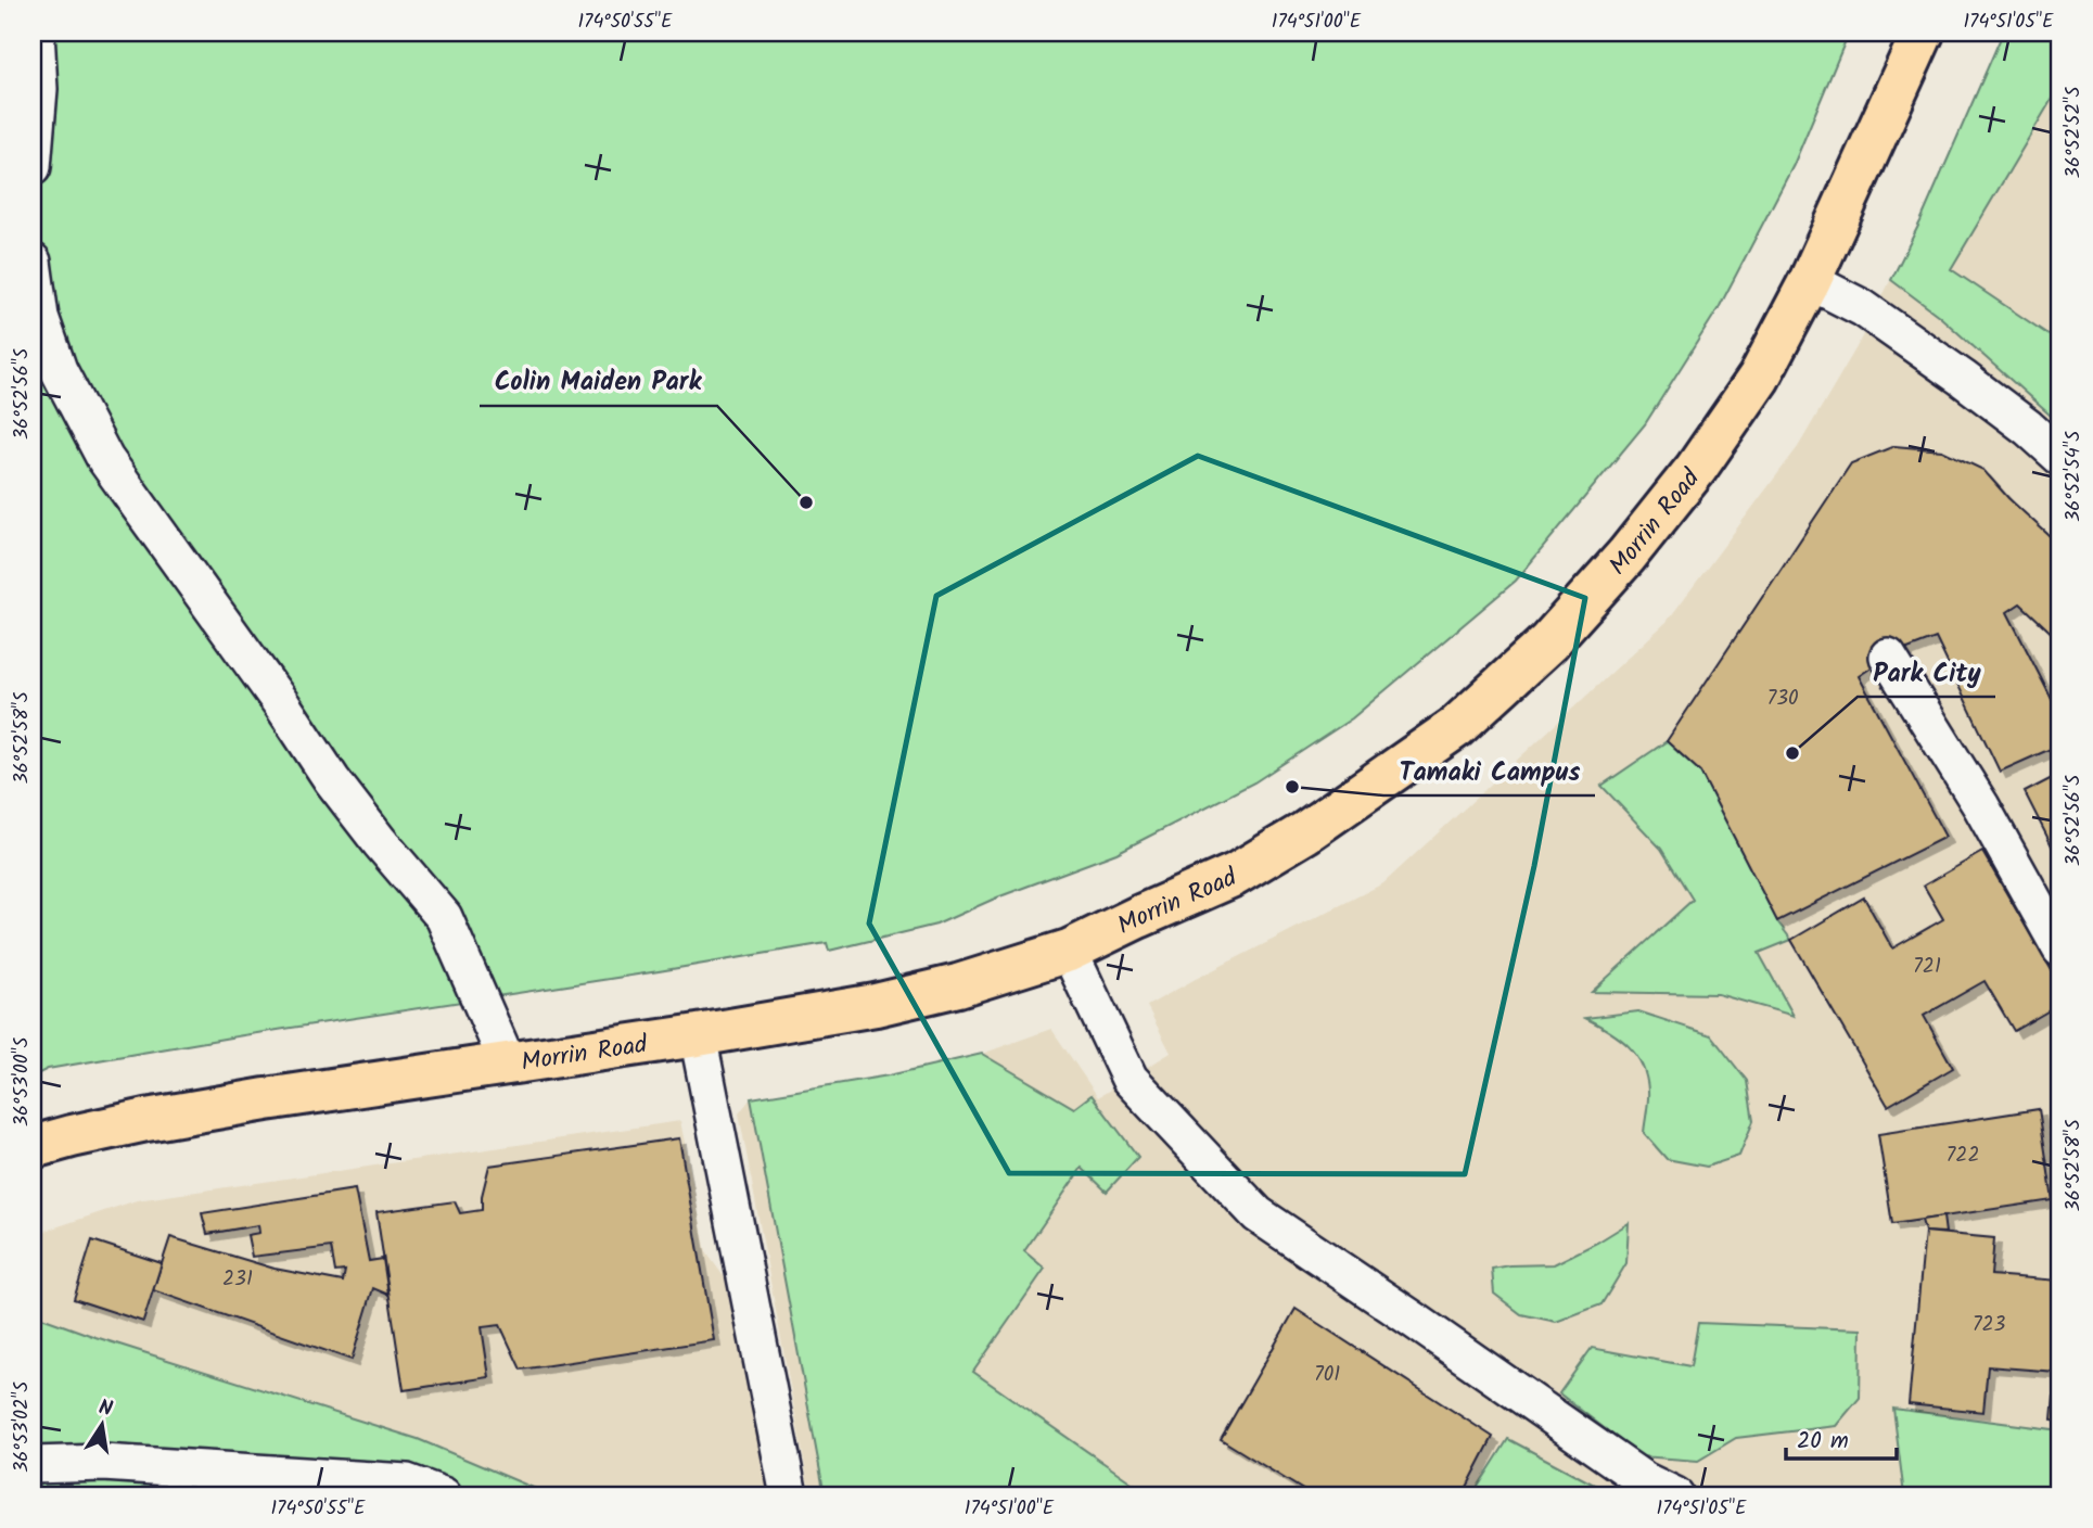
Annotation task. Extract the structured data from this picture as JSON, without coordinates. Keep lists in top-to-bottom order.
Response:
{
  "streets": {
    "main road": ["Morrin Road"]
  },
  "places": ["Colin Maiden Park", "Park City", "Tamaki Campus"],
  "house_numbers": [
    "730",
    "721",
    "722",
    "231",
    "723",
    "701"
  ],
  "scale_bar": "20 m",
  "north": "top",
  "coordinates": [
    "174°50'55\"E",
    "174°51'00\"E",
    "174°51'05\"E",
    "36°52'52\"S",
    "36°52'56\"S",
    "36°52'54\"S",
    "36°52'58\"S",
    "36°53'00\"S",
    "36°53'02\"S"
  ]
}
